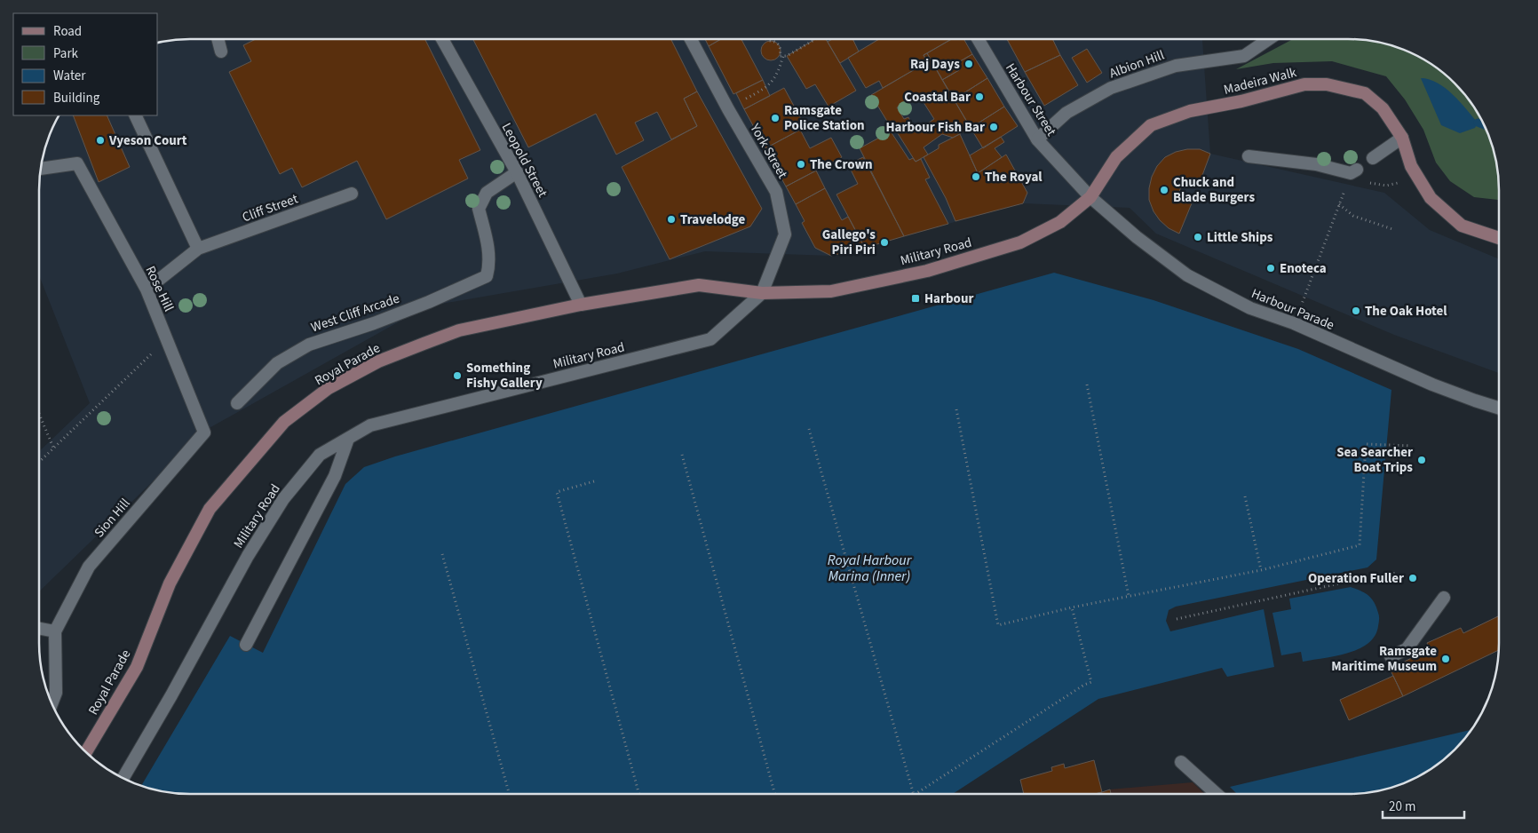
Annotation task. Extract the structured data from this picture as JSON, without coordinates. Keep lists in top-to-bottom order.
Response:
{
  "streets": {
    "main road": ["Madeira Walk", "Military Road", "Royal Parade"],
    "street": [
      "Albion Hill",
      "Harbour Street",
      "York Street",
      "Leopold Street",
      "Cliff Street",
      "Rose Hill",
      "Harbour Parade",
      "West Cliff Arcade",
      "Sion Hill"
    ]
  },
  "crossings": [
    ["Albion Hill", "Harbour Street"],
    ["Madeira Walk", "Harbour Street"],
    ["Madeira Walk", "Military Road"],
    ["Madeira Walk", "Harbour Parade"],
    ["Harbour Street", "Military Road"],
    ["Harbour Street", "Harbour Parade"],
    ["York Street", "Military Road"],
    ["York Street", "Royal Parade"],
    ["Leopold Street", "West Cliff Arcade"],
    ["Leopold Street", "Royal Parade"],
    ["Cliff Street", "Rose Hill"],
    ["Military Road", "Harbour Parade"],
    ["Military Road", "Royal Parade"],
    ["Rose Hill", "Sion Hill"]
  ],
  "water": ["Royal Harbour Marina (Inner)"],
  "places": {
    "other": [
      "Raj Days",
      "Coastal Bar",
      "Ramsgate Police Station",
      "Harbour Fish Bar",
      "Vyeson Court",
      "The Crown",
      "The Royal",
      "Chuck and Blade Burgers",
      "Travelodge",
      "Little Ships",
      "Gallego's Piri Piri",
      "Enoteca",
      "The Oak Hotel",
      "Something Fishy Gallery",
      "Sea Searcher Boat Trips",
      "Operation Fuller",
      "Ramsgate Maritime Museum"
    ],
    "transit": ["Harbour"]
  },
  "legend": [
    "Road",
    "Park",
    "Water",
    "Building"
  ],
  "scale_bar": "20 m"
}
